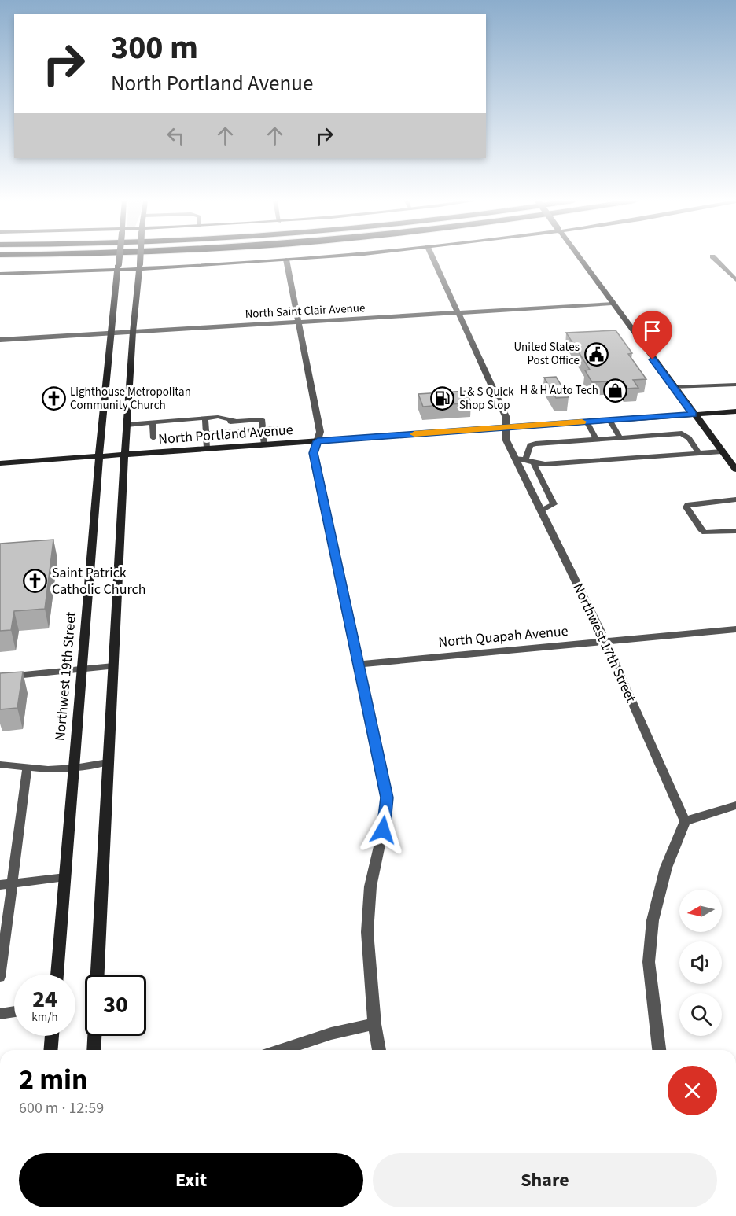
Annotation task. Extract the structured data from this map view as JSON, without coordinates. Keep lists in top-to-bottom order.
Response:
{
  "streets": {
    "street": [
      "North Saint Clair Avenue",
      "North Portland Avenue",
      "North Quapah Avenue",
      "Northwest 17th Street",
      "Northwest 19th Street"
    ]
  },
  "crossings": [
    ["North Saint Clair Avenue", "Northwest 17th Street"],
    ["North Saint Clair Avenue", "Northwest 19th Street"],
    ["North Portland Avenue", "Northwest 17th Street"],
    ["North Portland Avenue", "Northwest 19th Street"],
    ["North Quapah Avenue", "Northwest 17th Street"]
  ],
  "places": {
    "public building": ["United States Post Office"],
    "shop": ["H & H Auto Tech"],
    "church": ["Lighthouse Metropolitan Community Church", "Saint Patrick Catholic Church"],
    "fuel station": ["L & S Quick Shop Stop"]
  },
  "north": "left",
  "page": {
    "turn": ["300 m", "North Portland Avenue"],
    "speed": "24 km/h",
    "limit": "30",
    "heading": ["2 min", "600 m · 12:59"],
    "buttons": ["Exit", "Share"]
  }
}
